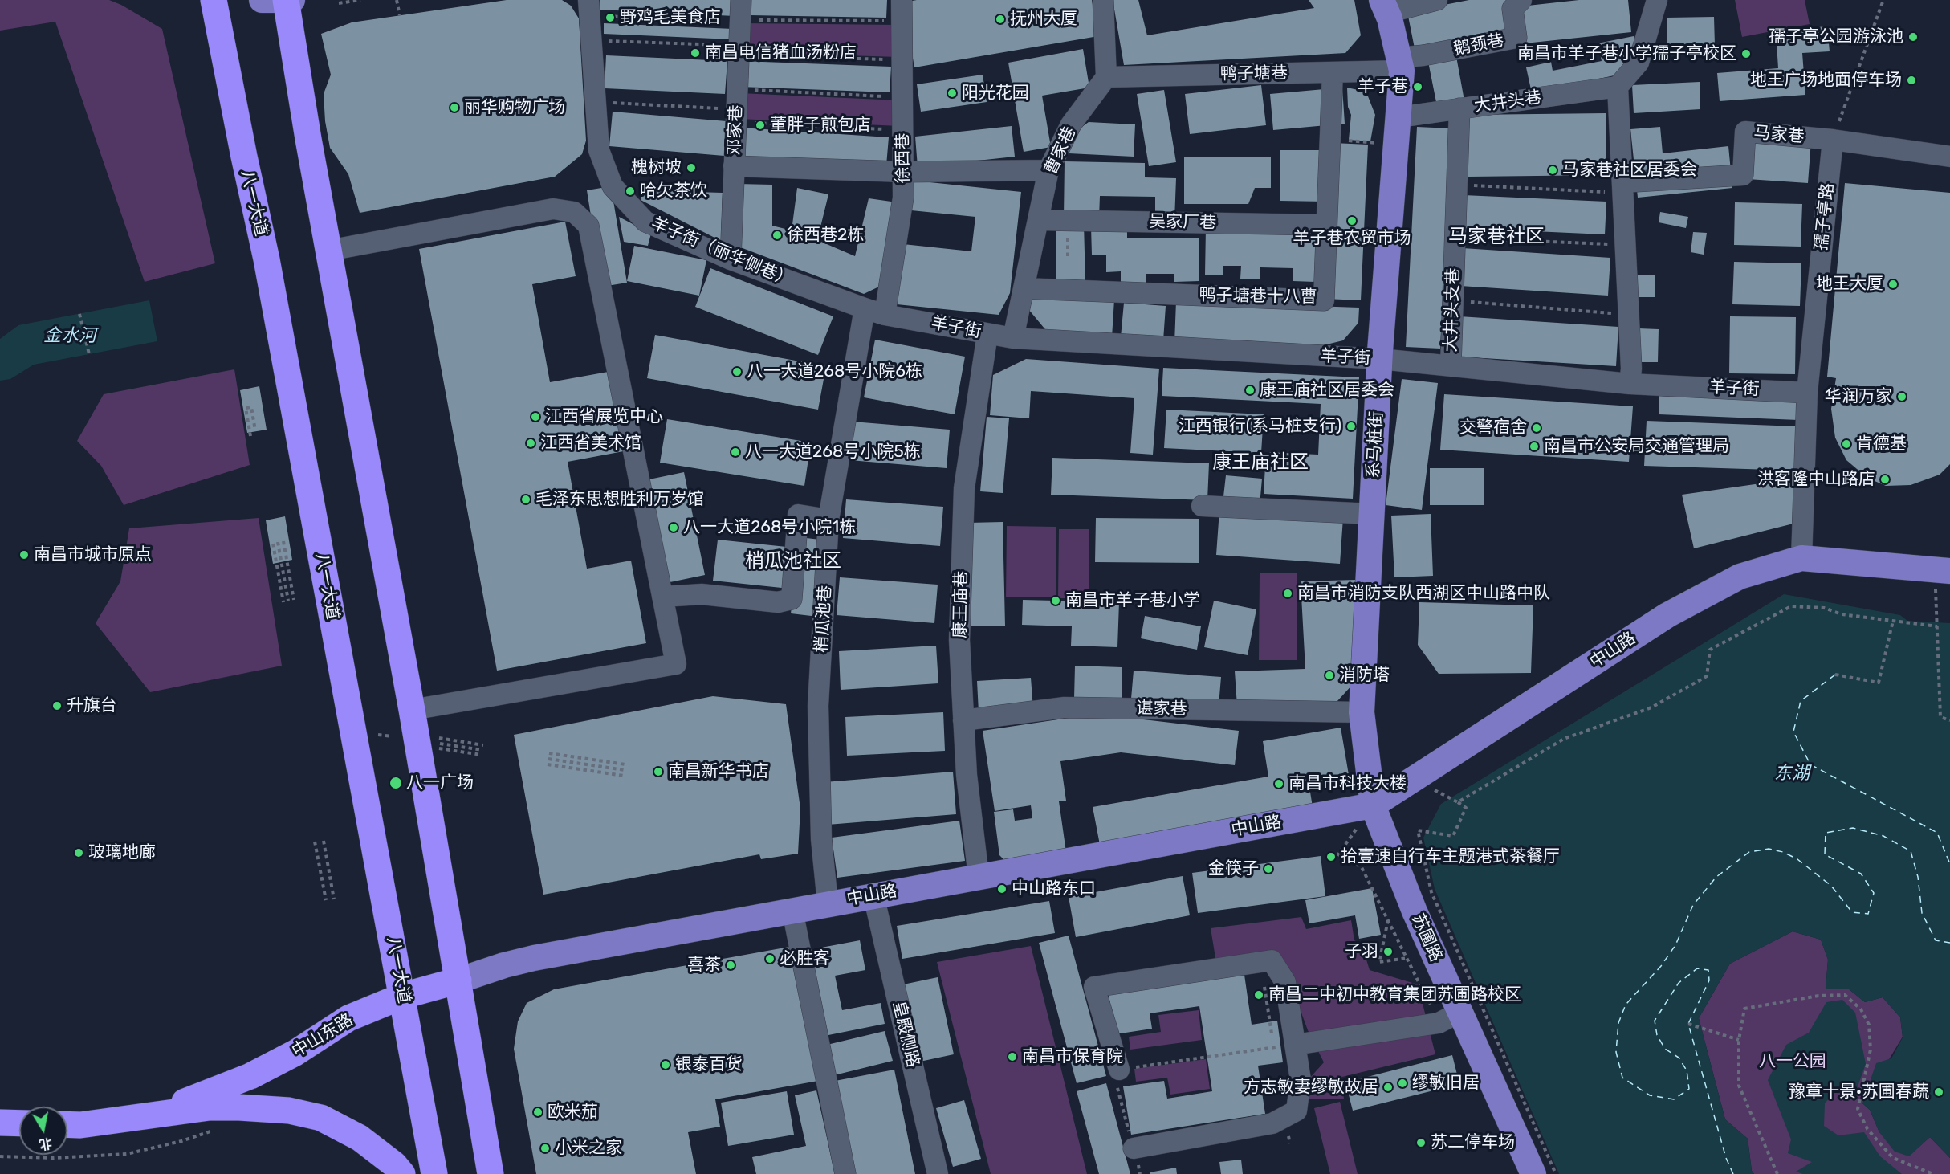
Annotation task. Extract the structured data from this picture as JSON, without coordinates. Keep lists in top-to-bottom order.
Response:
{
  "streets": {
    "highway": ["八一大道", "中山东路"],
    "main road": ["系马桩街", "中山路", "苏圃路"],
    "street": [
      "鹅颈巷",
      "鸭子塘巷",
      "大井头巷",
      "邓家巷",
      "马家巷",
      "曹家巷",
      "徐西巷",
      "孺子亭路",
      "吴家厂巷",
      "羊子街（丽华侧巷）",
      "鸭子塘巷十八曹",
      "大井头支巷",
      "羊子街",
      "康王庙巷",
      "梢瓜池巷",
      "谌家巷",
      "皇殿侧路"
    ]
  },
  "crossings": [
    ["鹅颈巷", "鸭子塘巷"],
    ["鹅颈巷", "系马桩街"],
    ["鸭子塘巷", "曹家巷"],
    ["鸭子塘巷", "鸭子塘巷十八曹"],
    ["鸭子塘巷", "系马桩街"],
    ["大井头巷", "大井头支巷"],
    ["大井头巷", "系马桩街"],
    ["邓家巷", "羊子街（丽华侧巷）"],
    ["马家巷", "孺子亭路"],
    ["曹家巷", "吴家厂巷"],
    ["曹家巷", "鸭子塘巷十八曹"],
    ["曹家巷", "羊子街"],
    ["徐西巷", "羊子街（丽华侧巷）"],
    ["徐西巷", "羊子街"],
    ["八一大道", "中山东路"],
    ["孺子亭路", "羊子街"],
    ["孺子亭路", "中山路"],
    ["吴家厂巷", "鸭子塘巷十八曹"],
    ["羊子街（丽华侧巷）", "羊子街"],
    ["羊子街（丽华侧巷）", "梢瓜池巷"],
    ["大井头支巷", "羊子街"],
    ["羊子街", "系马桩街"],
    ["羊子街", "康王庙巷"],
    ["系马桩街", "中山路"],
    ["系马桩街", "谌家巷"],
    ["系马桩街", "苏圃路"],
    ["康王庙巷", "中山路"],
    ["康王庙巷", "谌家巷"],
    ["梢瓜池巷", "中山路"],
    ["中山路", "苏圃路"],
    ["中山路", "皇殿侧路"],
    ["中山路", "中山东路"]
  ],
  "districts": ["马家巷社区", "康王庙社区", "梢瓜池社区"],
  "water": ["金水河", "东湖"],
  "parks": ["八一公园"],
  "places": [
    "野鸡毛美食店",
    "抚州大厦",
    "孺子亭公园游泳池",
    "南昌电信猪血汤粉店",
    "南昌市羊子巷小学孺子亭校区",
    "地王广场地面停车场",
    "羊子巷",
    "阳光花园",
    "丽华购物广场",
    "董胖子煎包店",
    "槐树坡",
    "马家巷社区居委会",
    "哈欠茶饮",
    "羊子巷农贸市场",
    "徐西巷2栋",
    "地王大厦",
    "八一大道268号小院6栋",
    "康王庙社区居委会",
    "华润万家",
    "江西省展览中心",
    "江西银行(系马桩支行)",
    "交警宿舍",
    "江西省美术馆",
    "肯德基",
    "南昌市公安局交通管理局",
    "八一大道268号小院5栋",
    "洪客隆中山路店",
    "毛泽东思想胜利万岁馆",
    "八一大道268号小院1栋",
    "南昌市城市原点",
    "南昌市消防支队西湖区中山路中队",
    "南昌市羊子巷小学",
    "消防塔",
    "升旗台",
    "南昌新华书店",
    "八一广场",
    "南昌市科技大楼",
    "玻璃地廊",
    "拾壹速自行车主题港式茶餐厅",
    "金筷子",
    "中山路东口",
    "子羽",
    "必胜客",
    "喜茶",
    "南昌二中初中教育集团苏圃路校区",
    "南昌市保育院",
    "银泰百货",
    "缪敏旧居",
    "方志敏妻缪敏故居",
    "豫章十景·苏圃春蔬",
    "欧米茄",
    "苏二停车场",
    "小米之家"
  ],
  "north": "bottom"
}
